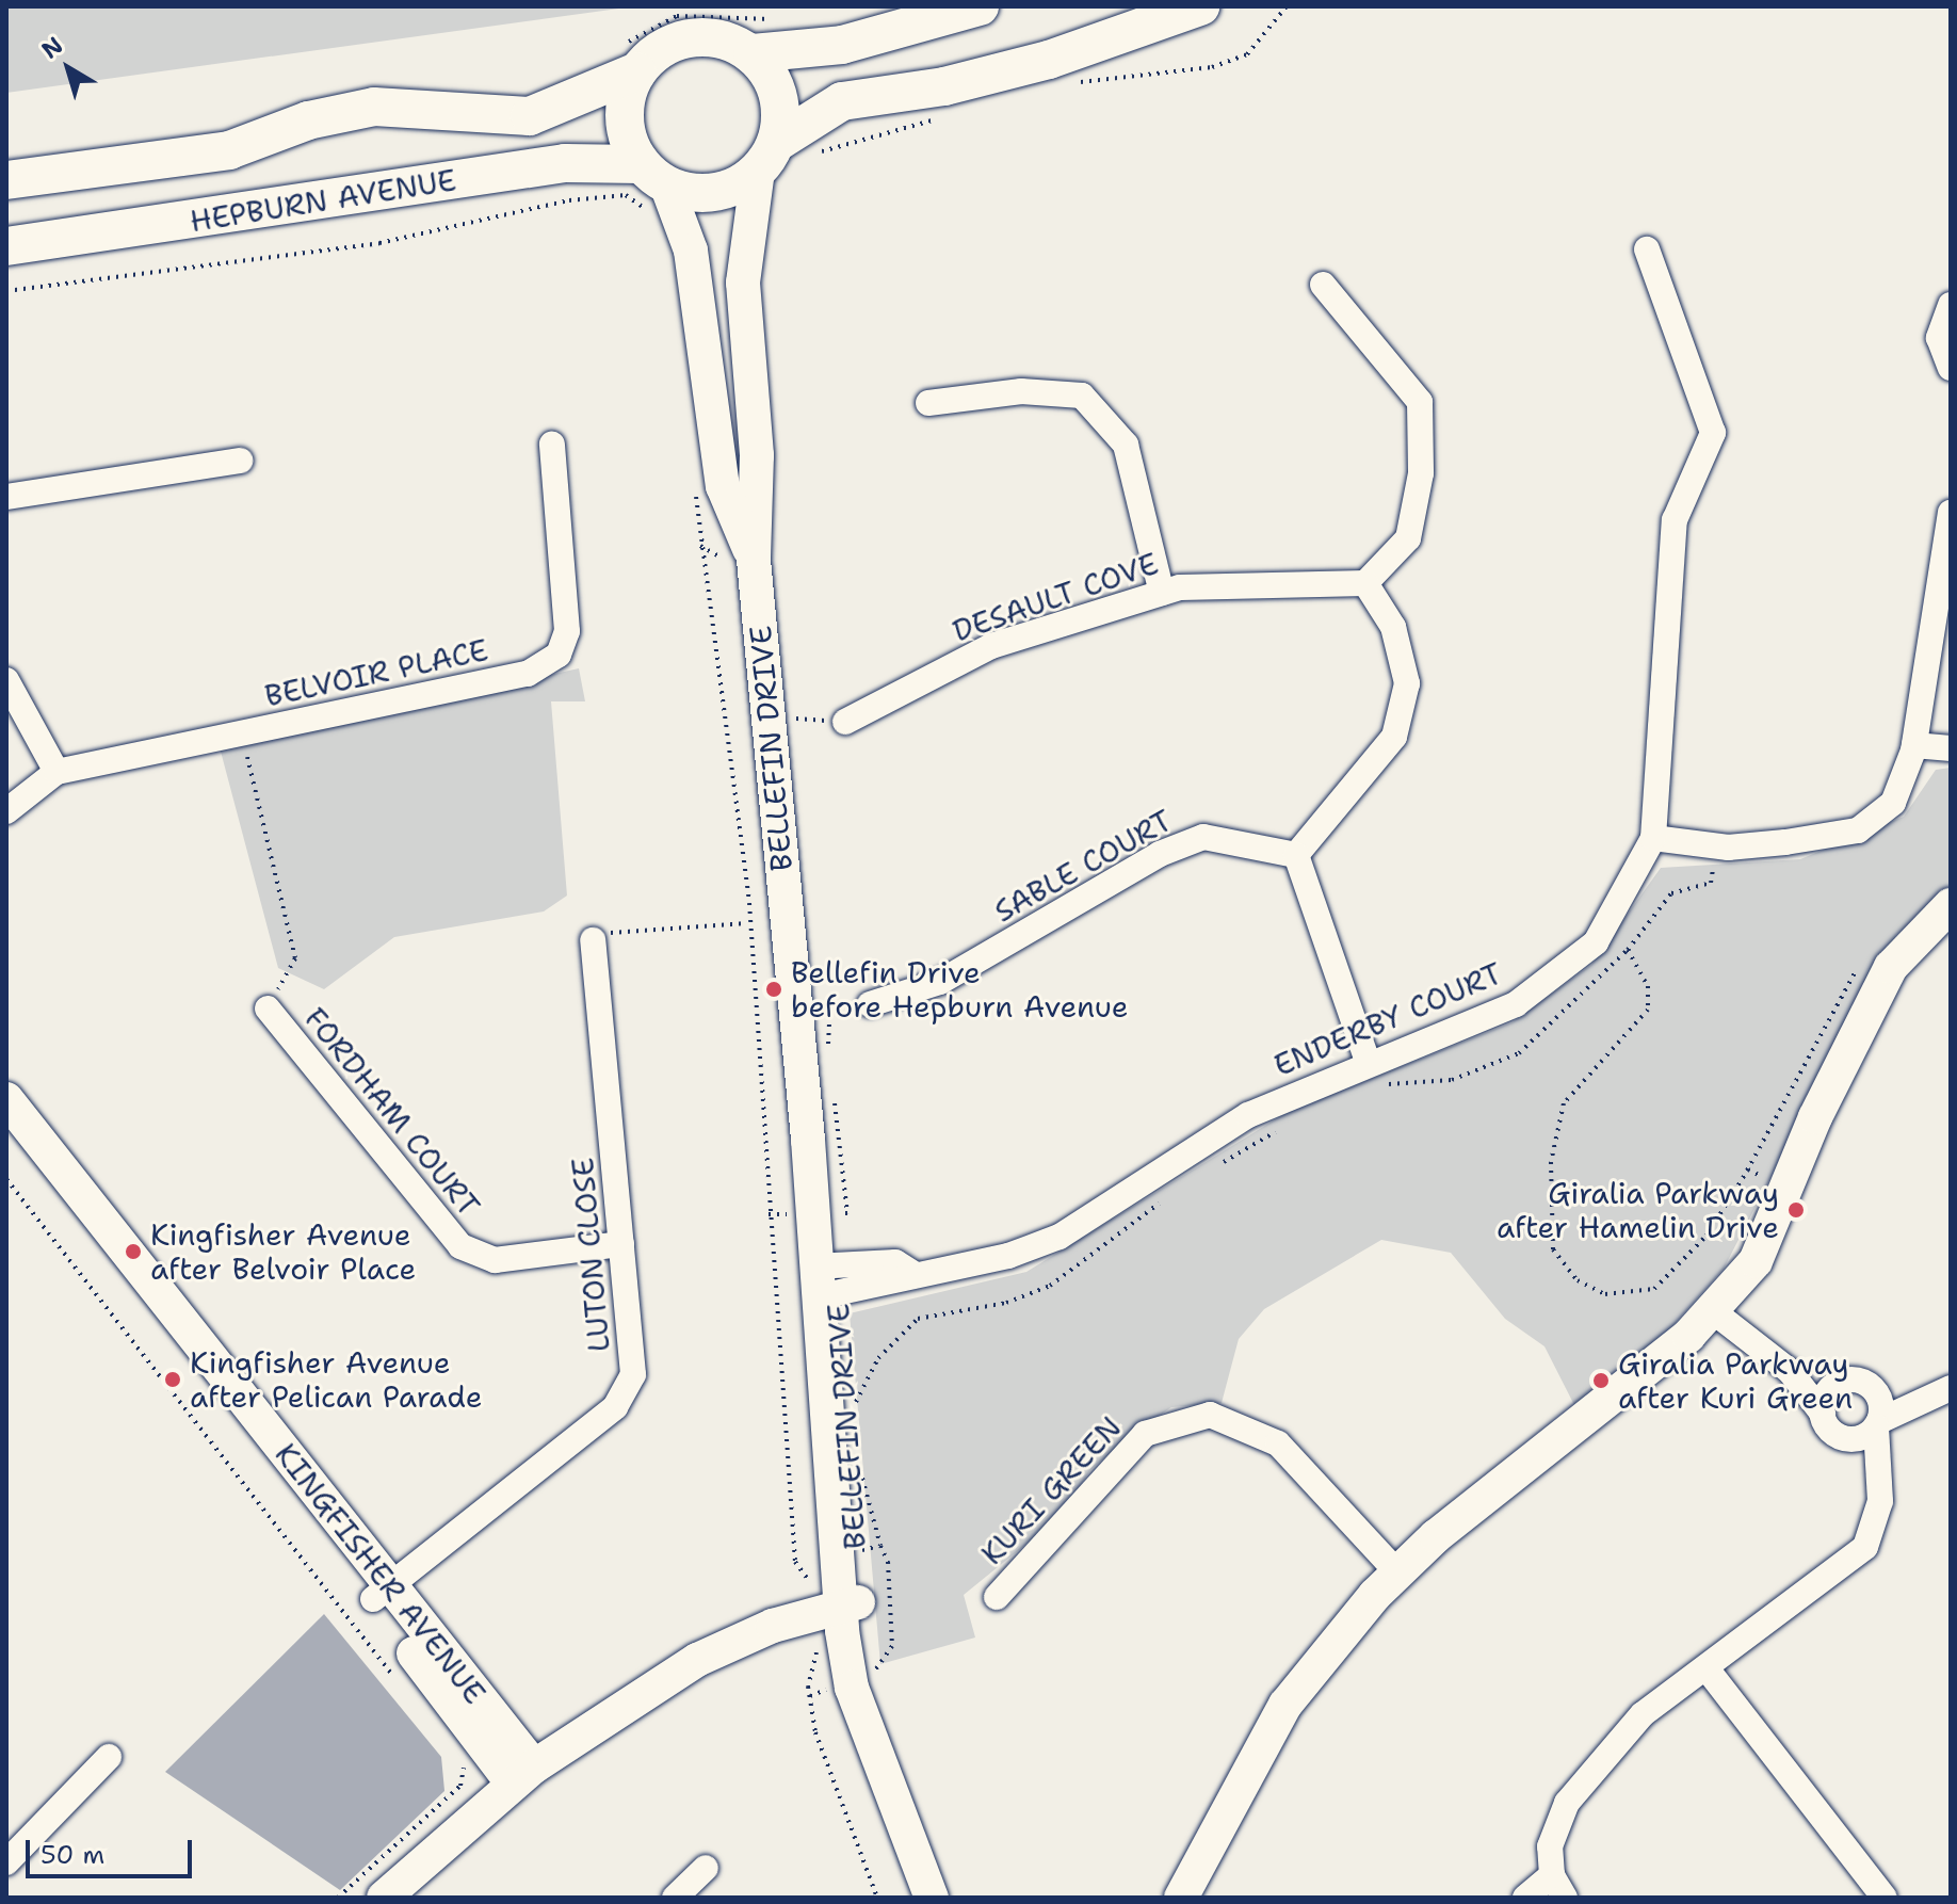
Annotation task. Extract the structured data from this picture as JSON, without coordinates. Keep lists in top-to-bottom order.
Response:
{
  "streets": {
    "main road": ["HEPBURN AVENUE"],
    "street": [
      "DESAULT COVE",
      "BELVOIR PLACE",
      "BELLEFIN DRIVE",
      "SABLE COURT",
      "ENDERBY COURT",
      "FORDHAM COURT",
      "LUTON CLOSE",
      "KURI GREEN",
      "KINGFISHER AVENUE"
    ]
  },
  "crossings": [
    ["HEPBURN AVENUE", "BELLEFIN DRIVE"],
    ["BELLEFIN DRIVE", "ENDERBY COURT"],
    ["FORDHAM COURT", "LUTON CLOSE"],
    ["LUTON CLOSE", "KINGFISHER AVENUE"]
  ],
  "places": [
    "Bellefin Drive before Hepburn Avenue",
    "Giralia Parkway after Hamelin Drive",
    "Kingfisher Avenue after Belvoir Place",
    "Kingfisher Avenue after Pelican Parade",
    "Giralia Parkway after Kuri Green"
  ],
  "scale_bar": "50 m",
  "north": "top left"
}
